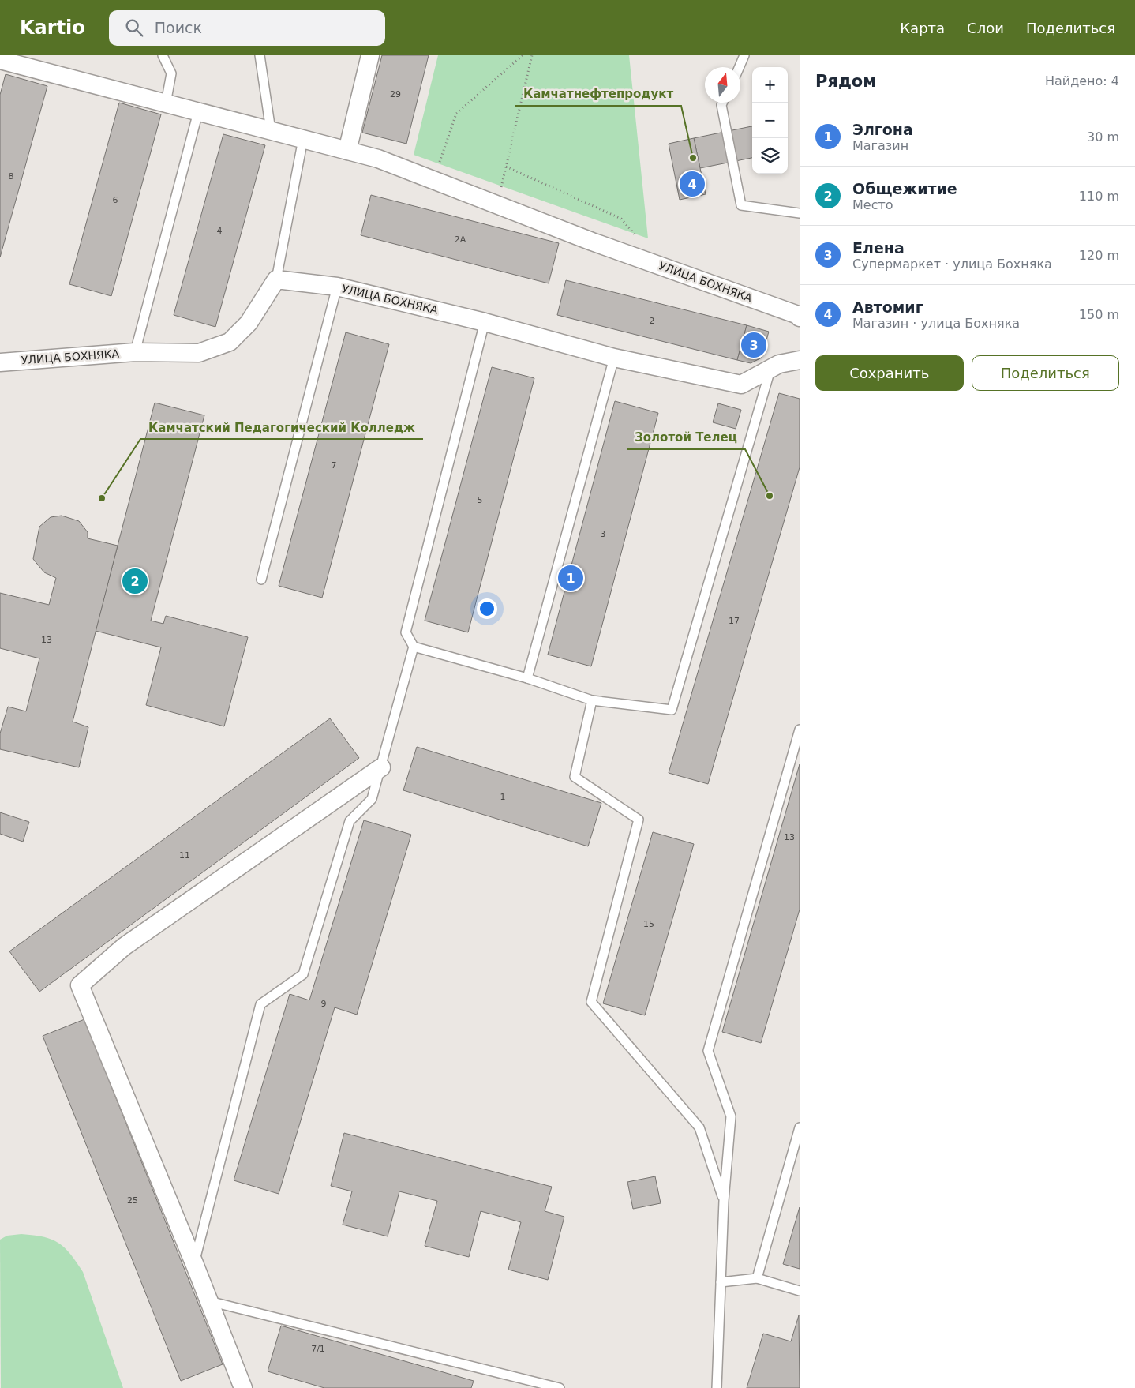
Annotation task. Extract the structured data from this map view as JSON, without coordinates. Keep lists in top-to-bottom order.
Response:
{
  "streets": {
    "street": ["УЛИЦА БОХНЯКА"]
  },
  "places": ["Камчатнефтепродукт", "Золотой Телец", "Камчатский Педагогический Колледж"],
  "house_numbers": [
    "29",
    "8",
    "6",
    "4",
    "2А",
    "2",
    "7",
    "5",
    "3",
    "17",
    "13",
    "1",
    "13",
    "11",
    "15",
    "9",
    "25",
    "7/1"
  ],
  "north": "top",
  "page": {
    "header": "Kartio",
    "search": "Поиск",
    "nav": ["Карта", "Слои", "Поделиться"],
    "heading": ["Рядом", "Найдено: 4"],
    "map_buttons": ["+", "−"],
    "list": [
      {
        "mark": "1",
        "name": "Элгона",
        "note": "Магазин",
        "value": "30 m"
      },
      {
        "mark": "2",
        "name": "Общежитие",
        "note": "Место",
        "value": "110 m"
      },
      {
        "mark": "3",
        "name": "Елена",
        "note": "Супермаркет · улица Бохняка",
        "value": "120 m"
      },
      {
        "mark": "4",
        "name": "Автомиг",
        "note": "Магазин · улица Бохняка",
        "value": "150 m"
      }
    ],
    "pins": [
      "4",
      "3",
      "1",
      "2"
    ],
    "buttons": ["Сохранить", "Поделиться"]
  }
}
